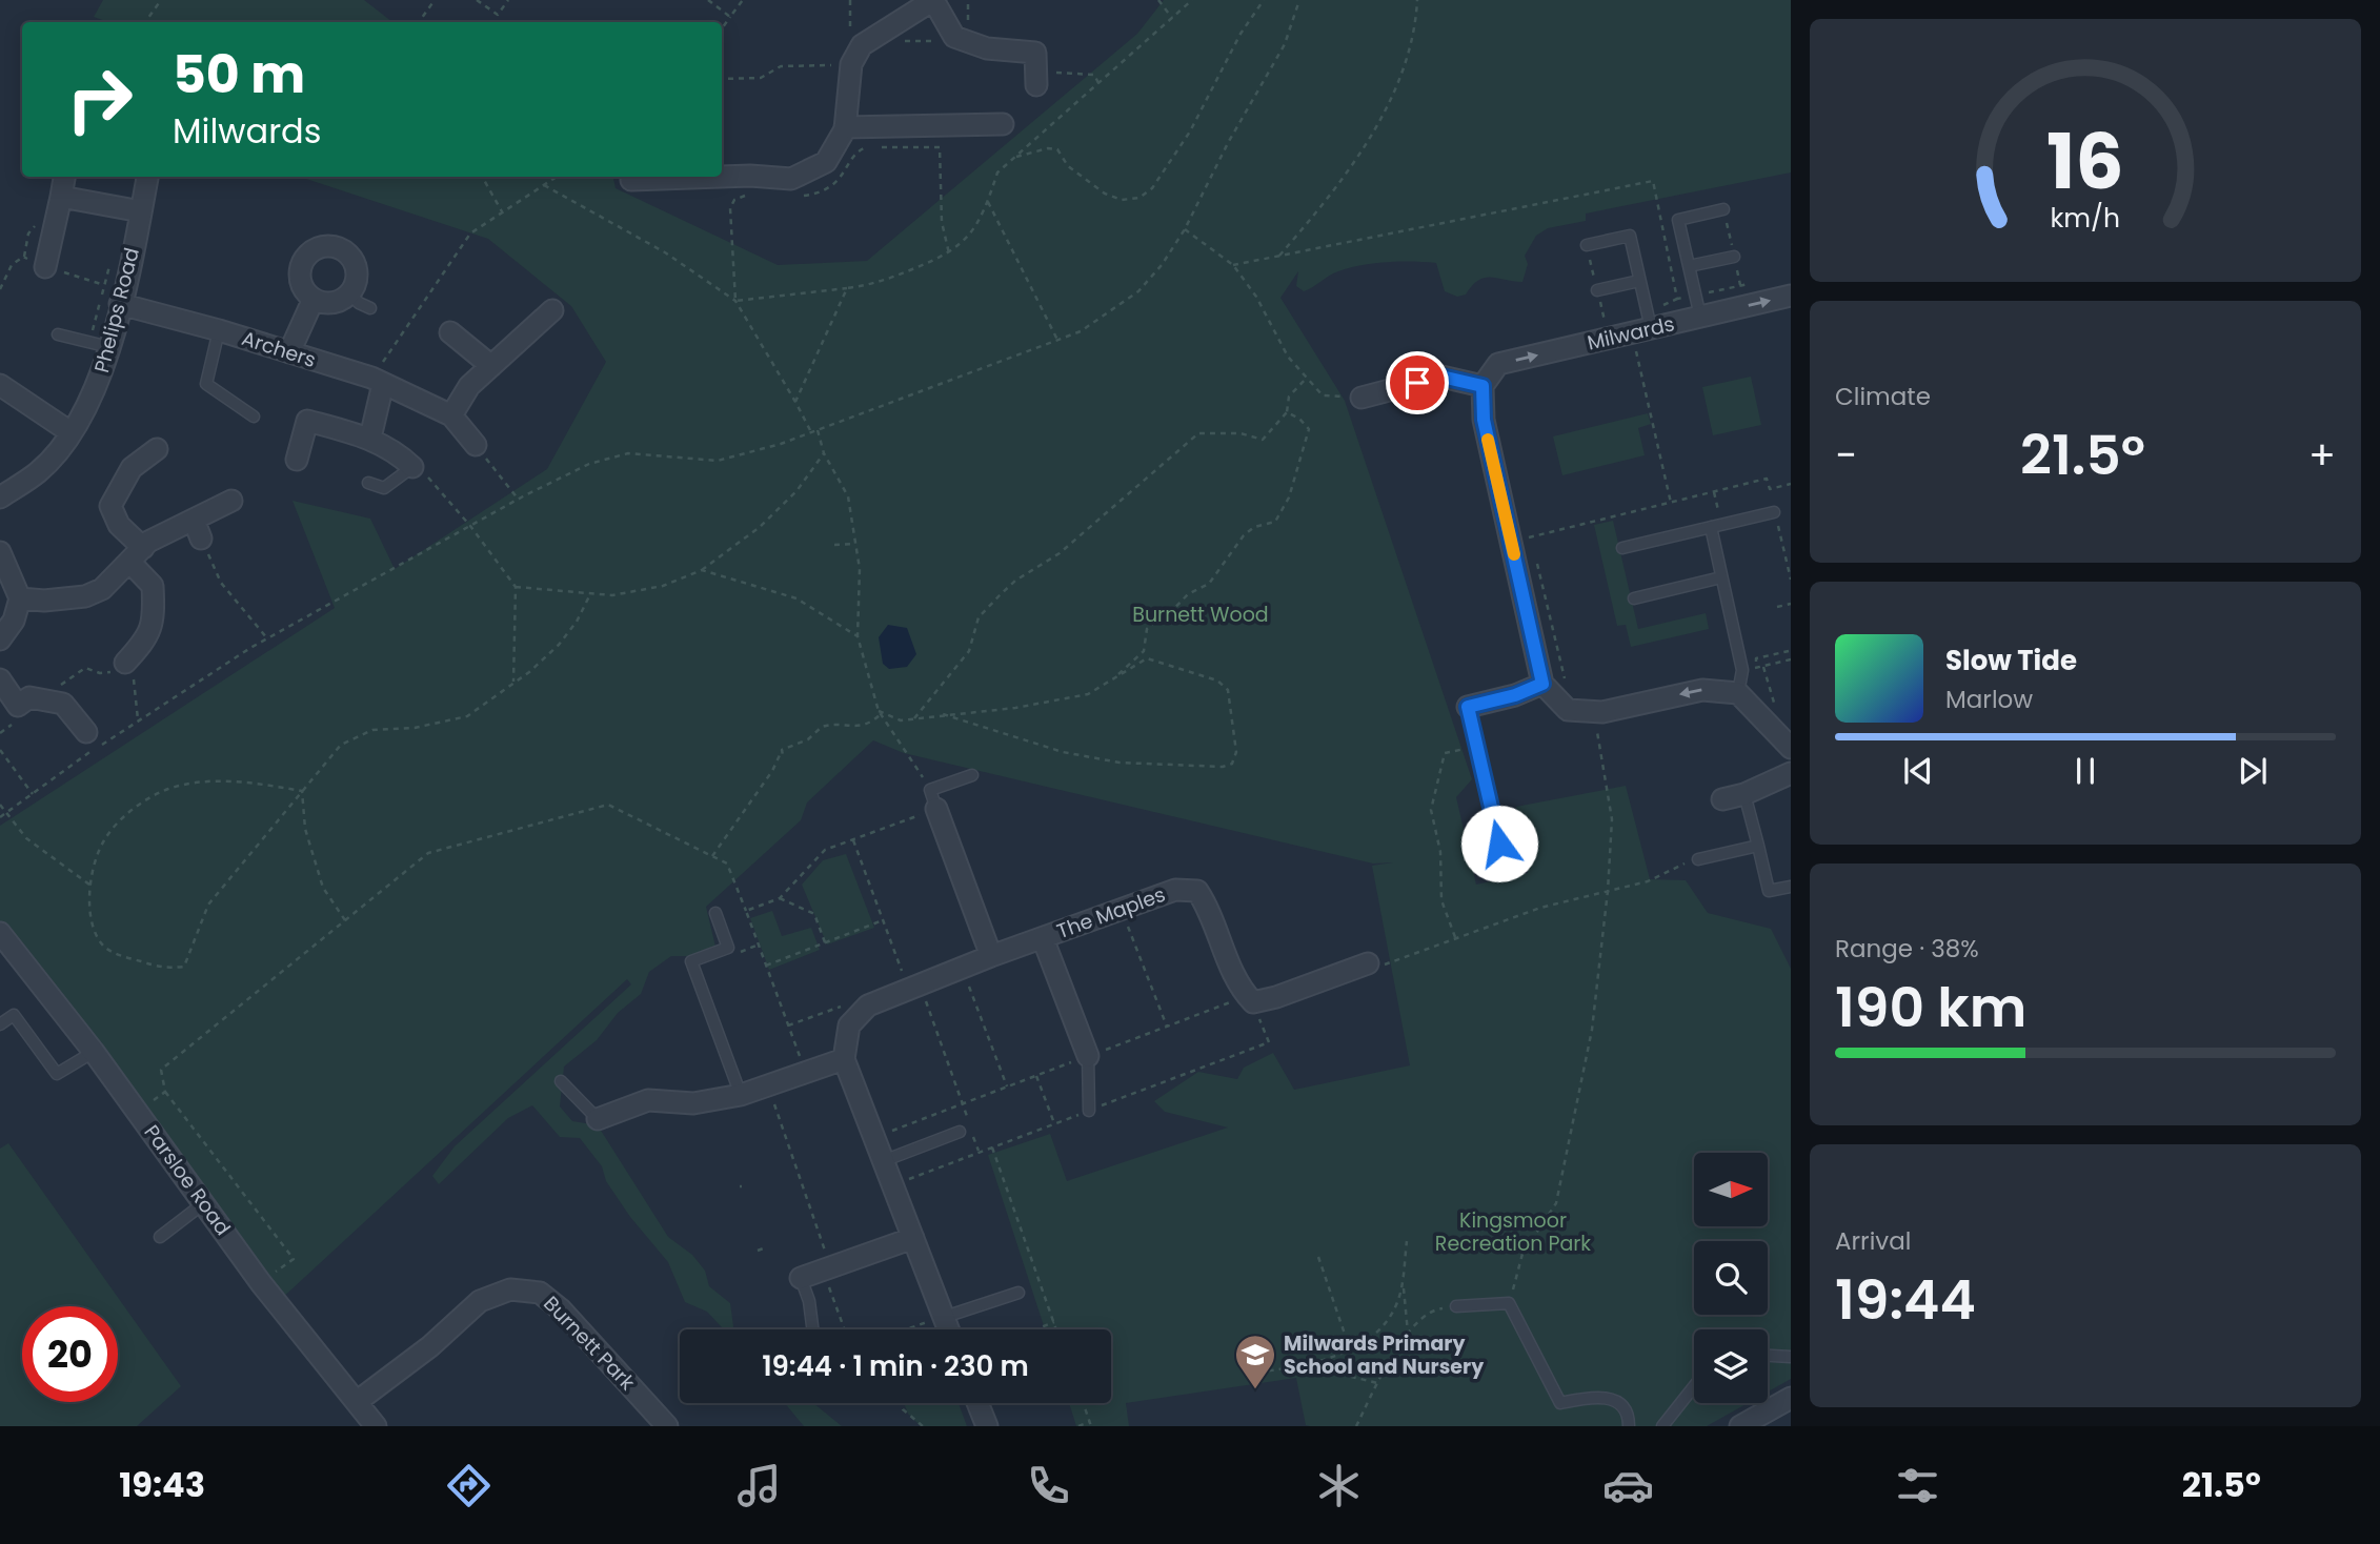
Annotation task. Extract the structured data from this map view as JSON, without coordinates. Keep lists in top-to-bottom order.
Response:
{
  "streets": {
    "street": [
      "Phelips Road",
      "Milwards",
      "Archers",
      "The Maples",
      "Parsloe Road",
      "Burnett Park"
    ]
  },
  "crossings": [
    ["Phelips Road", "Archers"],
    ["Parsloe Road", "Burnett Park"]
  ],
  "one_way": ["Milwards"],
  "parks": ["Burnett Wood", "Kingsmoor Recreation Park"],
  "places": {
    "school or university": ["Milwards Primary School and Nursery"]
  },
  "north": "right",
  "page": {
    "turn": ["50 m", "Milwards"],
    "tile": [
      "Climate",
      ["Range · 38%", "190 km"],
      ["Arrival", "19:44"]
    ],
    "heat": ["−", "21.5°", "+"],
    "song": ["Slow Tide", "Marlow"],
    "limit": "20",
    "trip": "19:44 · 1 min · 230 m",
    "tabs": ["19:43", "21.5°"],
    "gauge": ["16", "km/h"]
  }
}
